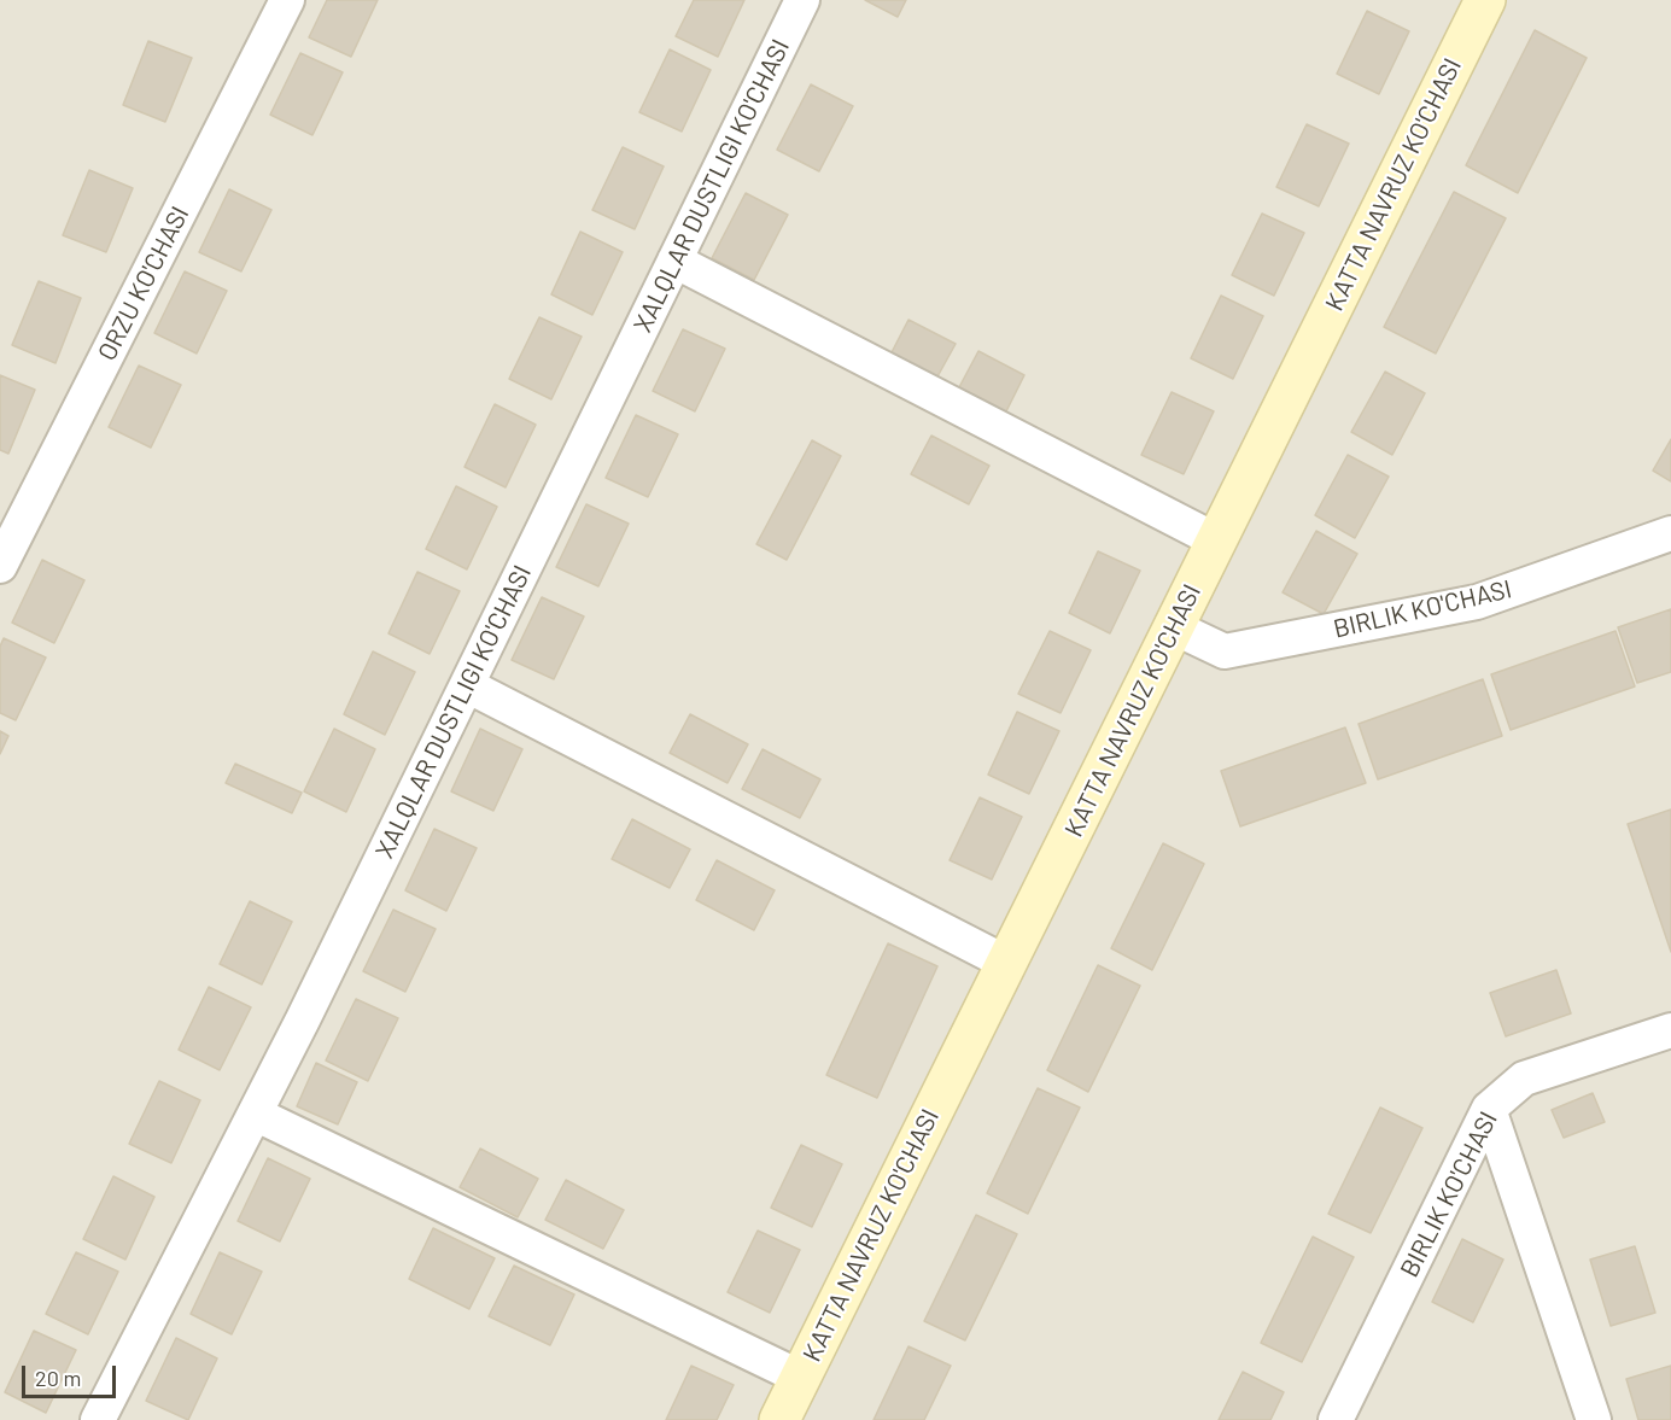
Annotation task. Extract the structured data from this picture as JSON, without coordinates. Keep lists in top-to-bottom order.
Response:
{
  "streets": {
    "street": [
      "KATTA NAVRUZ KO'CHASI",
      "XALQLAR DUSTLIGI KO'CHASI",
      "ORZU KO'CHASI",
      "BIRLIK KO'CHASI"
    ]
  },
  "crossings": [
    ["KATTA NAVRUZ KO'CHASI", "BIRLIK KO'CHASI"]
  ],
  "scale_bar": "20 m"
}
